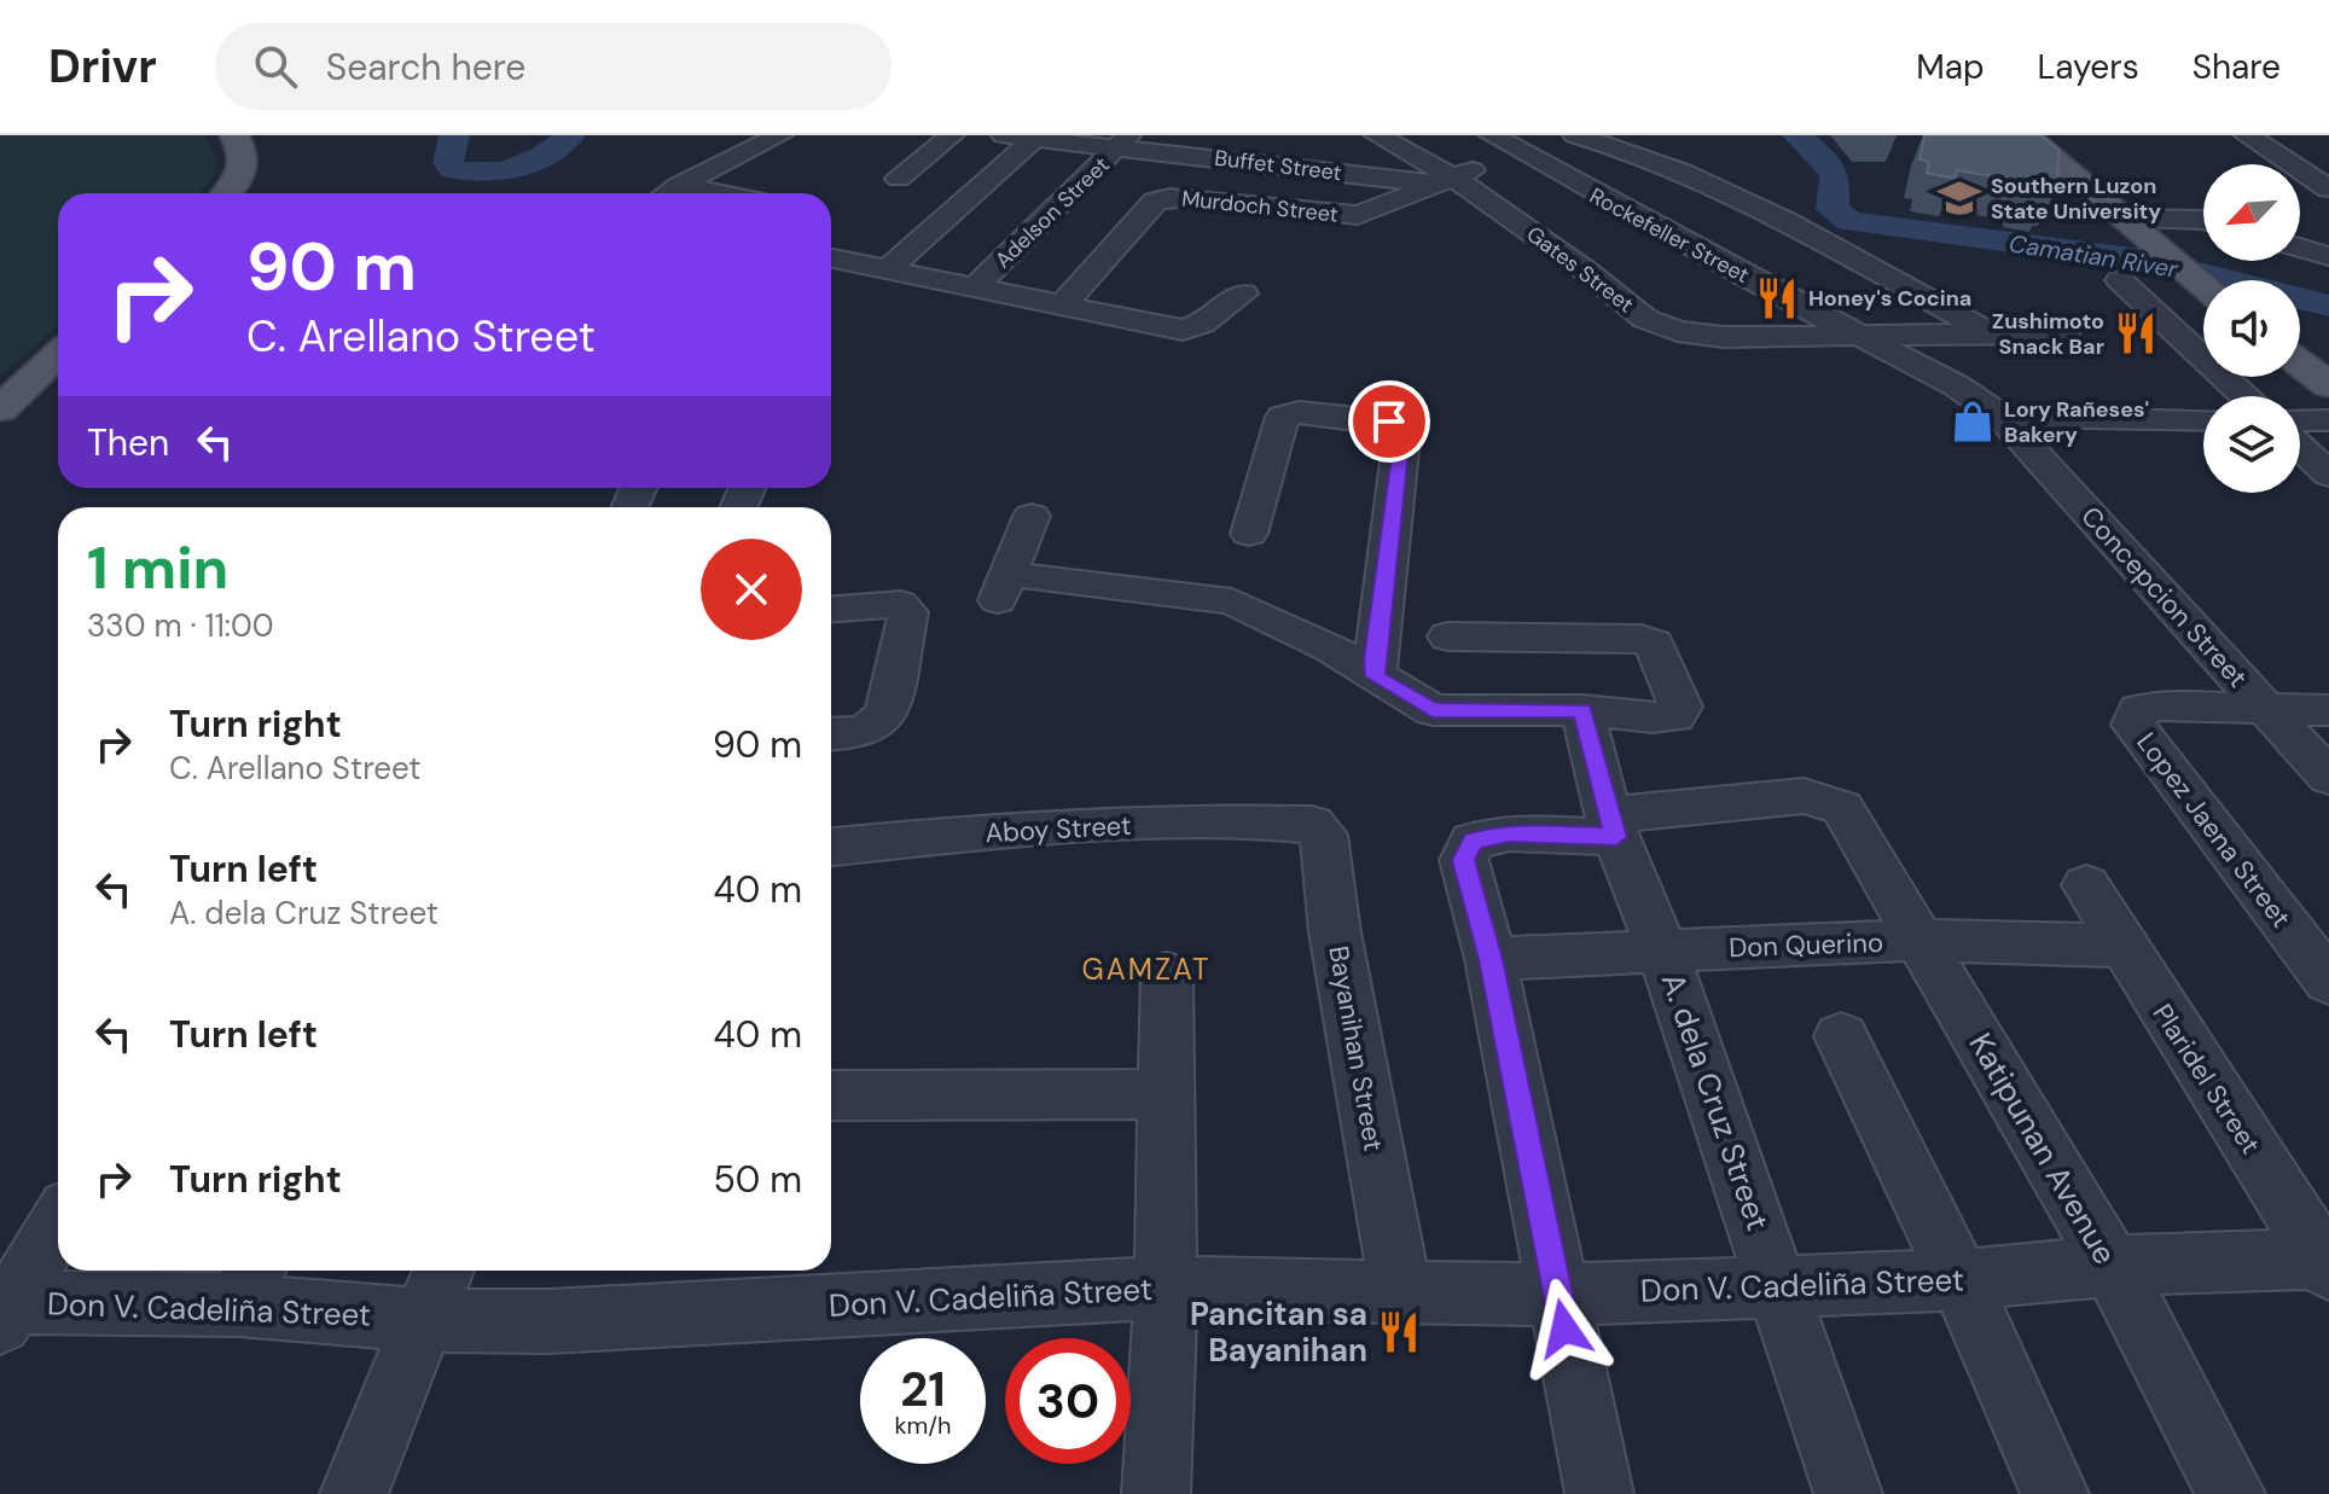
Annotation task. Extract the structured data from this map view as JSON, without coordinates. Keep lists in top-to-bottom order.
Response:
{
  "streets": {
    "street": [
      "Buffet Street",
      "Murdoch Street",
      "Adelson Street",
      "Rockefeller Street",
      "Gates Street",
      "Concepcion Street",
      "Aboy Street",
      "Lopez Jaena Street",
      "Don Querino",
      "Bayanihan Street",
      "Plaridel Street",
      "A. dela Cruz Street",
      "Katipunan Avenue",
      "Don V. Cadeliña Street"
    ]
  },
  "crossings": [
    ["Buffet Street", "Murdoch Street"],
    ["Buffet Street", "Adelson Street"],
    ["Buffet Street", "Gates Street"],
    ["Murdoch Street", "Rockefeller Street"],
    ["Murdoch Street", "Gates Street"],
    ["Rockefeller Street", "Gates Street"],
    ["Rockefeller Street", "Concepcion Street"],
    ["Concepcion Street", "Lopez Jaena Street"],
    ["Aboy Street", "Bayanihan Street"],
    ["Don Querino", "Plaridel Street"],
    ["Don Querino", "A. dela Cruz Street"],
    ["Don Querino", "Katipunan Avenue"],
    ["Bayanihan Street", "Don V. Cadeliña Street"],
    ["Plaridel Street", "Don V. Cadeliña Street"],
    ["A. dela Cruz Street", "Katipunan Avenue"],
    ["A. dela Cruz Street", "Don V. Cadeliña Street"],
    ["Katipunan Avenue", "Don V. Cadeliña Street"]
  ],
  "districts": ["GAMZAT"],
  "water": ["Camatian River"],
  "places": {
    "school or university": ["Southern Luzon State University"],
    "restaurant": ["Honey's Cocina", "Zushimoto Snack Bar", "Pancitan sa Bayanihan"],
    "shop": ["Lory Rañeses' Bakery"]
  },
  "north": "bottom left",
  "page": {
    "header": "Drivr",
    "search": "Search here",
    "nav": ["Map", "Layers", "Share"],
    "turn": ["90 m", "C. Arellano Street"],
    "then": "Then",
    "heading": ["1 min", "330 m · 11:00"],
    "list": [
      {
        "name": "Turn right",
        "note": "C. Arellano Street",
        "value": "90 m"
      },
      {
        "name": "Turn left",
        "note": "A. dela Cruz Street",
        "value": "40 m"
      },
      {
        "name": "Turn left",
        "value": "40 m"
      },
      {
        "name": "Turn right",
        "value": "50 m"
      }
    ],
    "speed": "21 km/h",
    "limit": "30"
  }
}
